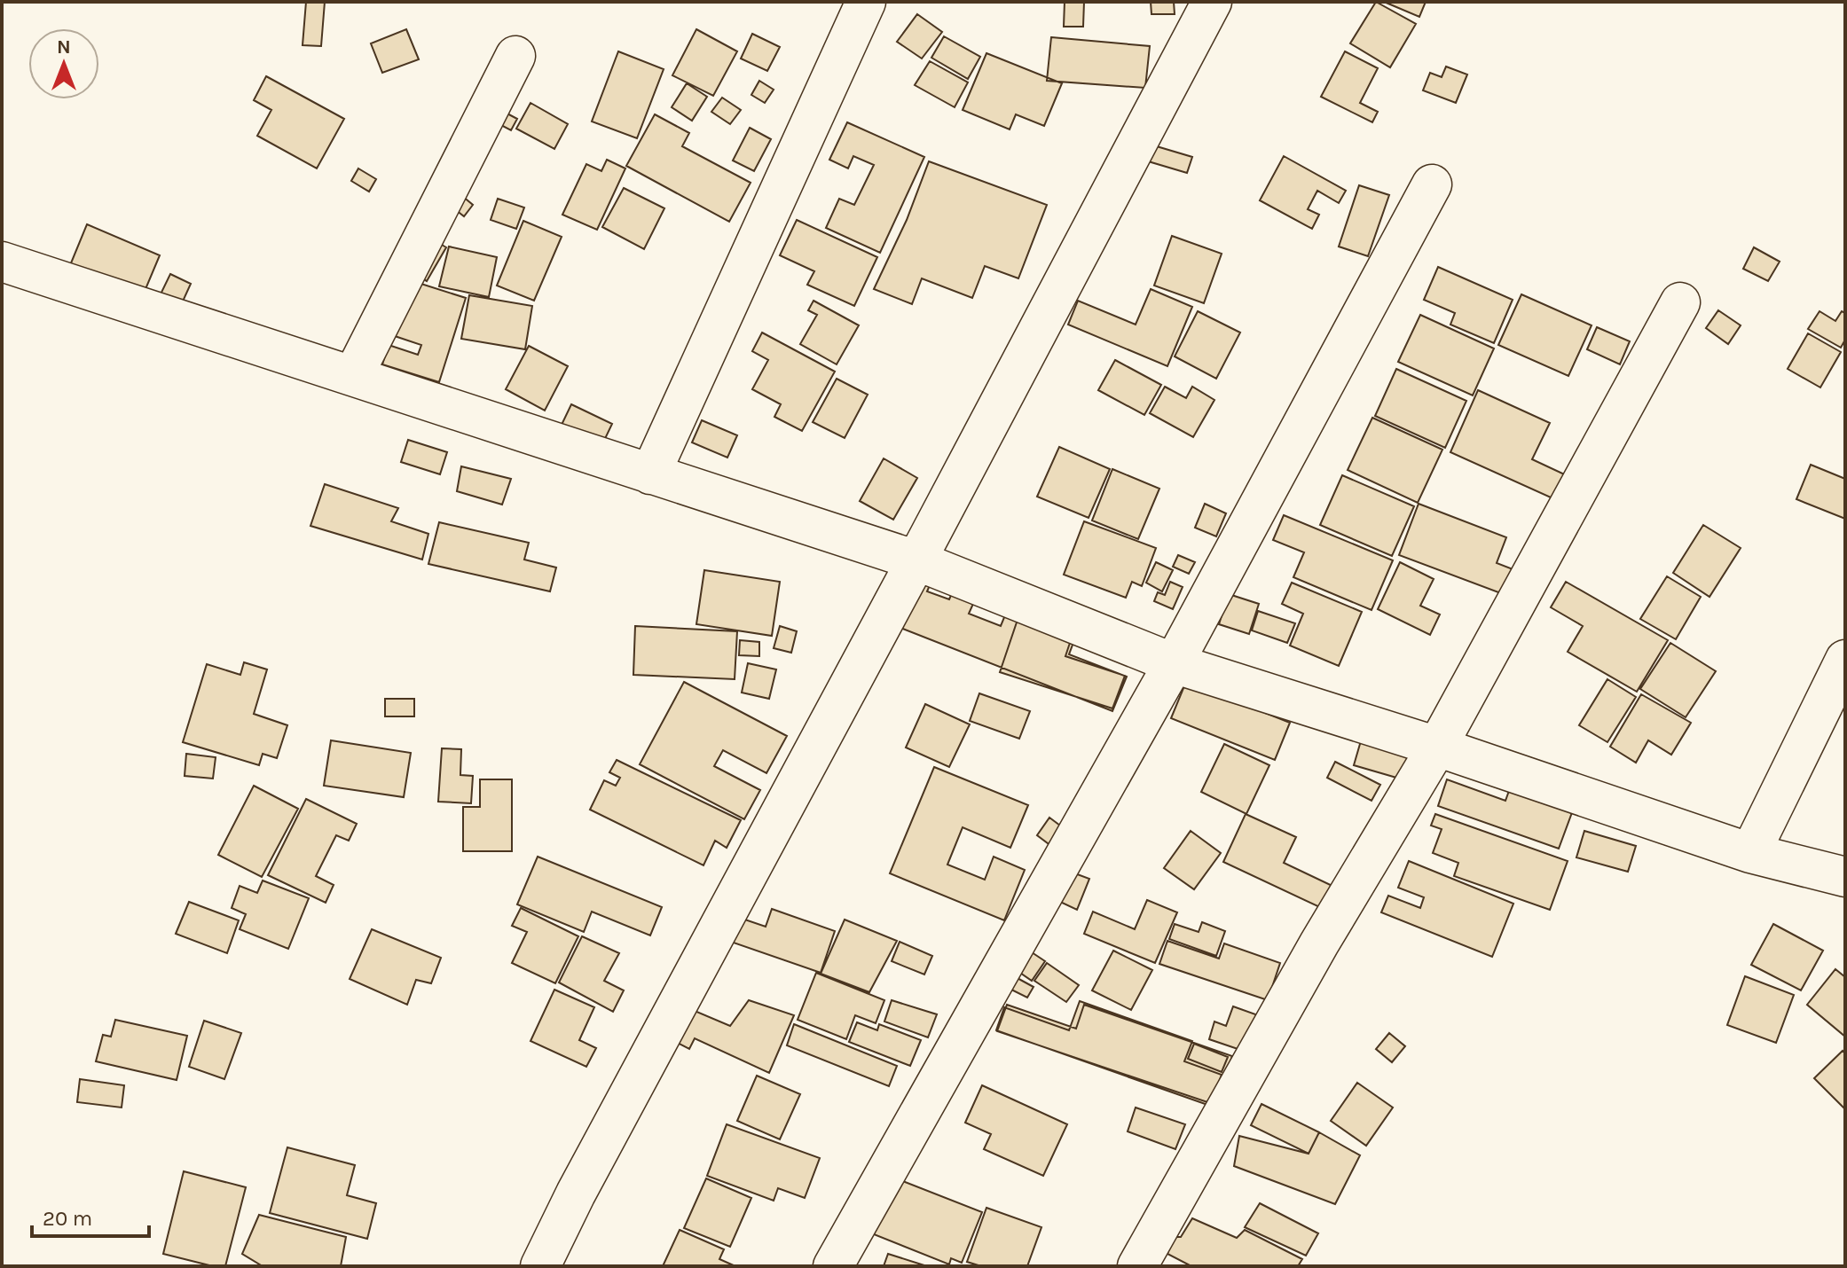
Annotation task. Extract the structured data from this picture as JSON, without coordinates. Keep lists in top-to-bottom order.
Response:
{
  "scale_bar": "20 m",
  "north": "top"
}
